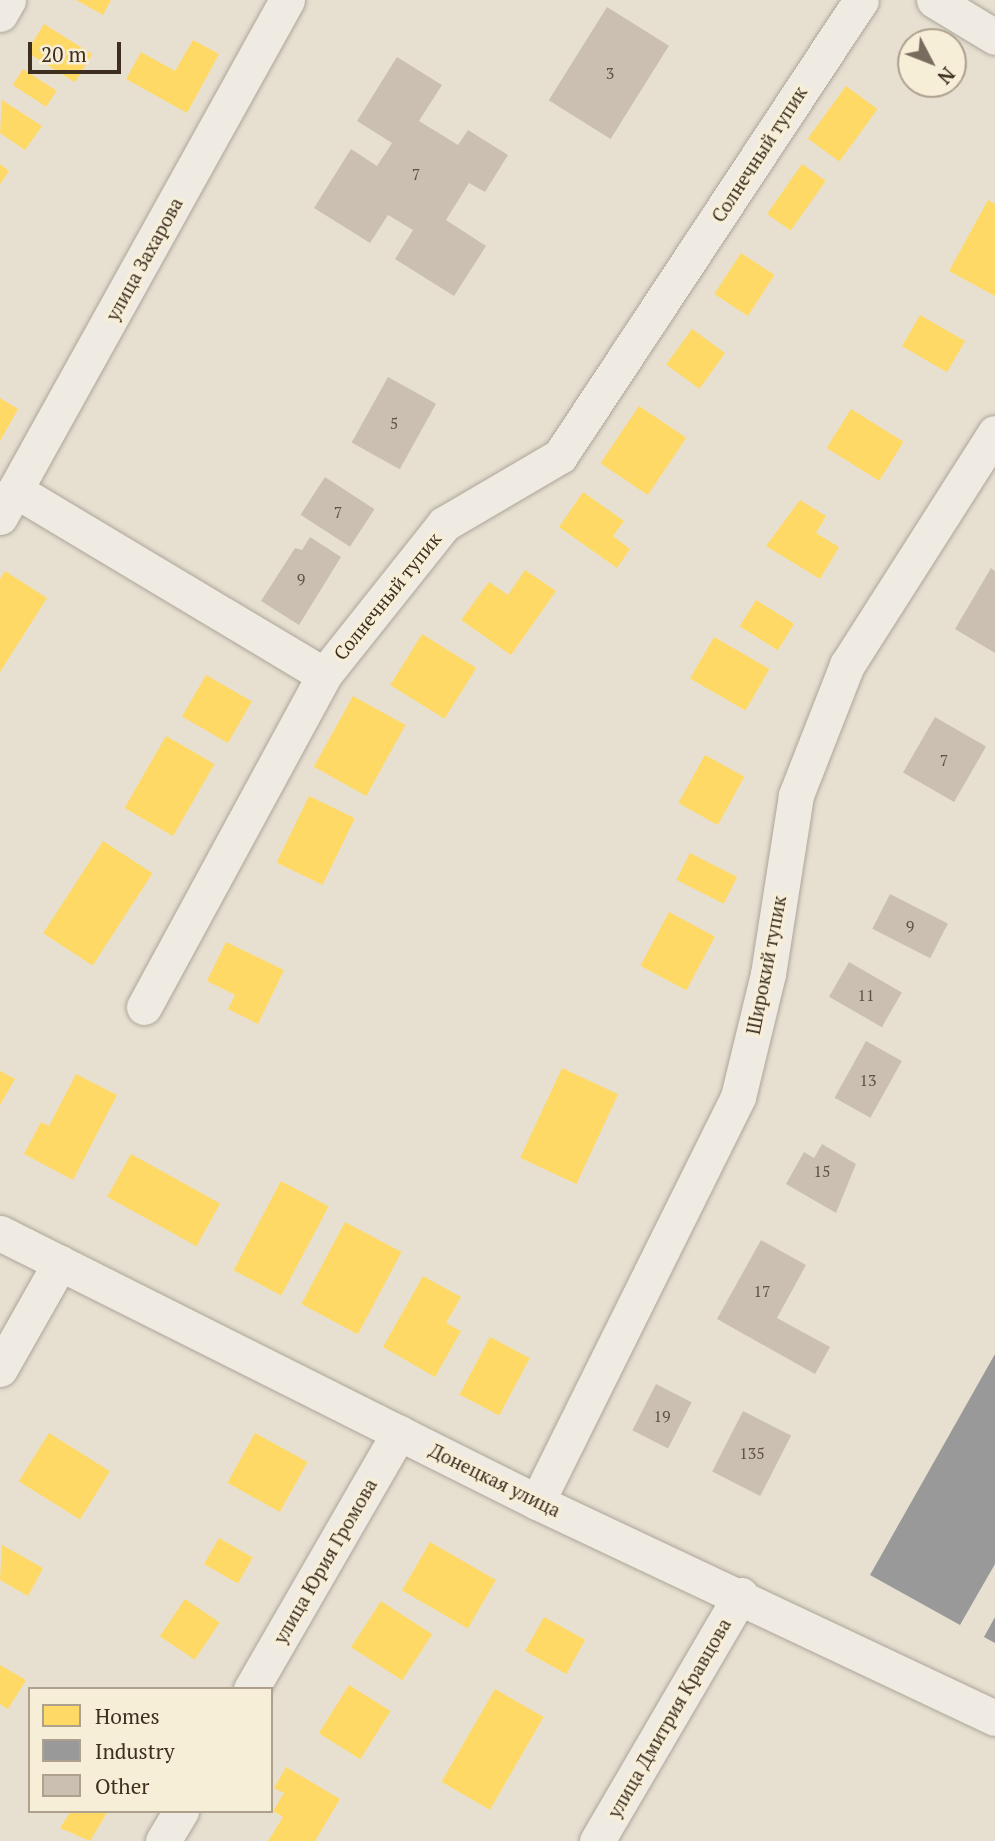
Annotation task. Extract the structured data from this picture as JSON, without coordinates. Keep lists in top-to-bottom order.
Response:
{
  "streets": {
    "street": [
      "Солнечный тупик",
      "улица Захарова",
      "Широкий тупик",
      "Донецкая улица",
      "улица Юрия Громова",
      "улица Дмитрия Кравцова"
    ]
  },
  "crossings": [
    ["Широкий тупик", "Донецкая улица"],
    ["Донецкая улица", "улица Юрия Громова"],
    ["Донецкая улица", "улица Дмитрия Кравцова"]
  ],
  "house_numbers": [
    "3",
    "7",
    "5",
    "7",
    "9",
    "7",
    "9",
    "11",
    "13",
    "15",
    "17",
    "19",
    "135"
  ],
  "legend": ["Homes", "Industry", "Other"],
  "scale_bar": "20 m",
  "north": "bottom right"
}
